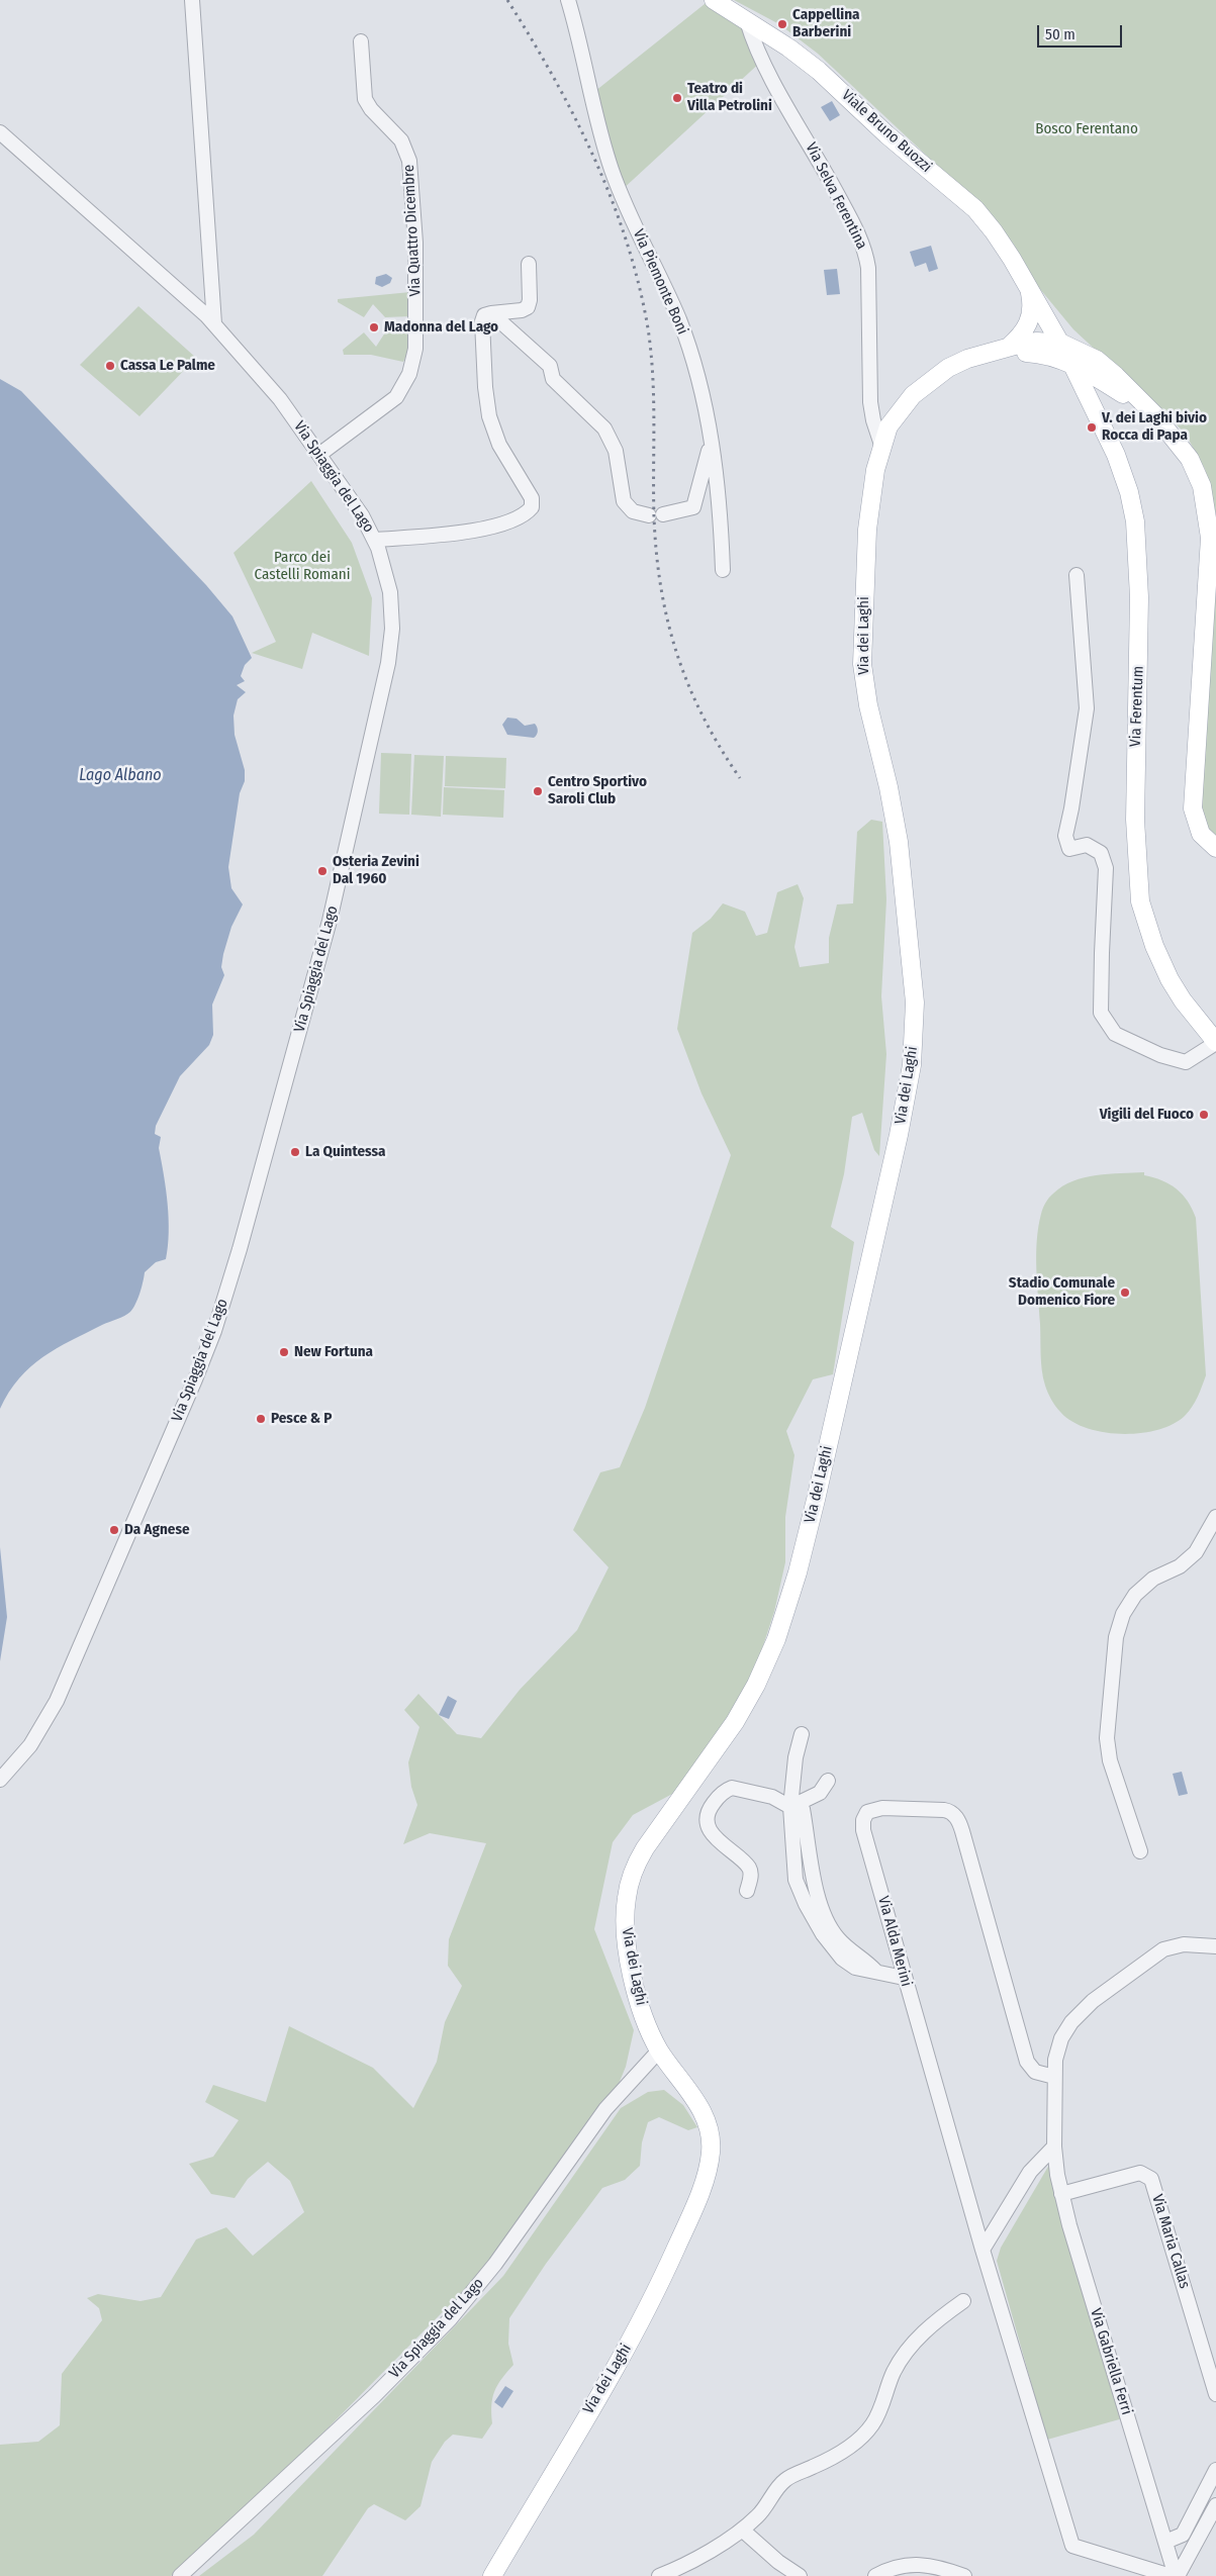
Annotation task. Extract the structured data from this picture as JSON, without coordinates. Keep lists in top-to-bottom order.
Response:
{
  "streets": {
    "main road": ["Viale Bruno Buozzi", "Via dei Laghi", "Via Ferentum"],
    "street": [
      "Via Selva Ferentina",
      "Via Quattro Dicembre",
      "Via Piemonte Boni",
      "Via Spiaggia del Lago",
      "Via Alda Merini",
      "Via Maria Callas",
      "Via Gabriella Ferri"
    ]
  },
  "crossings": [
    ["Viale Bruno Buozzi", "Via Selva Ferentina"],
    ["Viale Bruno Buozzi", "Via Ferentum"],
    ["Via Selva Ferentina", "Via dei Laghi"],
    ["Via Quattro Dicembre", "Via Spiaggia del Lago"],
    ["Via Spiaggia del Lago", "Via dei Laghi"],
    ["Via dei Laghi", "Via Ferentum"],
    ["Via Maria Callas", "Via Gabriella Ferri"]
  ],
  "water": ["Lago Albano"],
  "parks": ["Bosco Ferentano", "Parco dei Castelli Romani"],
  "places": [
    "Cappellina Barberini",
    "Teatro di Villa Petrolini",
    "Madonna del Lago",
    "Cassa Le Palme",
    "V. dei Laghi bivio Rocca di Papa",
    "Centro Sportivo Saroli Club",
    "Osteria Zevini Dal 1960",
    "Vigili del Fuoco",
    "La Quintessa",
    "Stadio Comunale Domenico Fiore",
    "New Fortuna",
    "Pesce & P",
    "Da Agnese"
  ],
  "scale_bar": "50 m"
}
